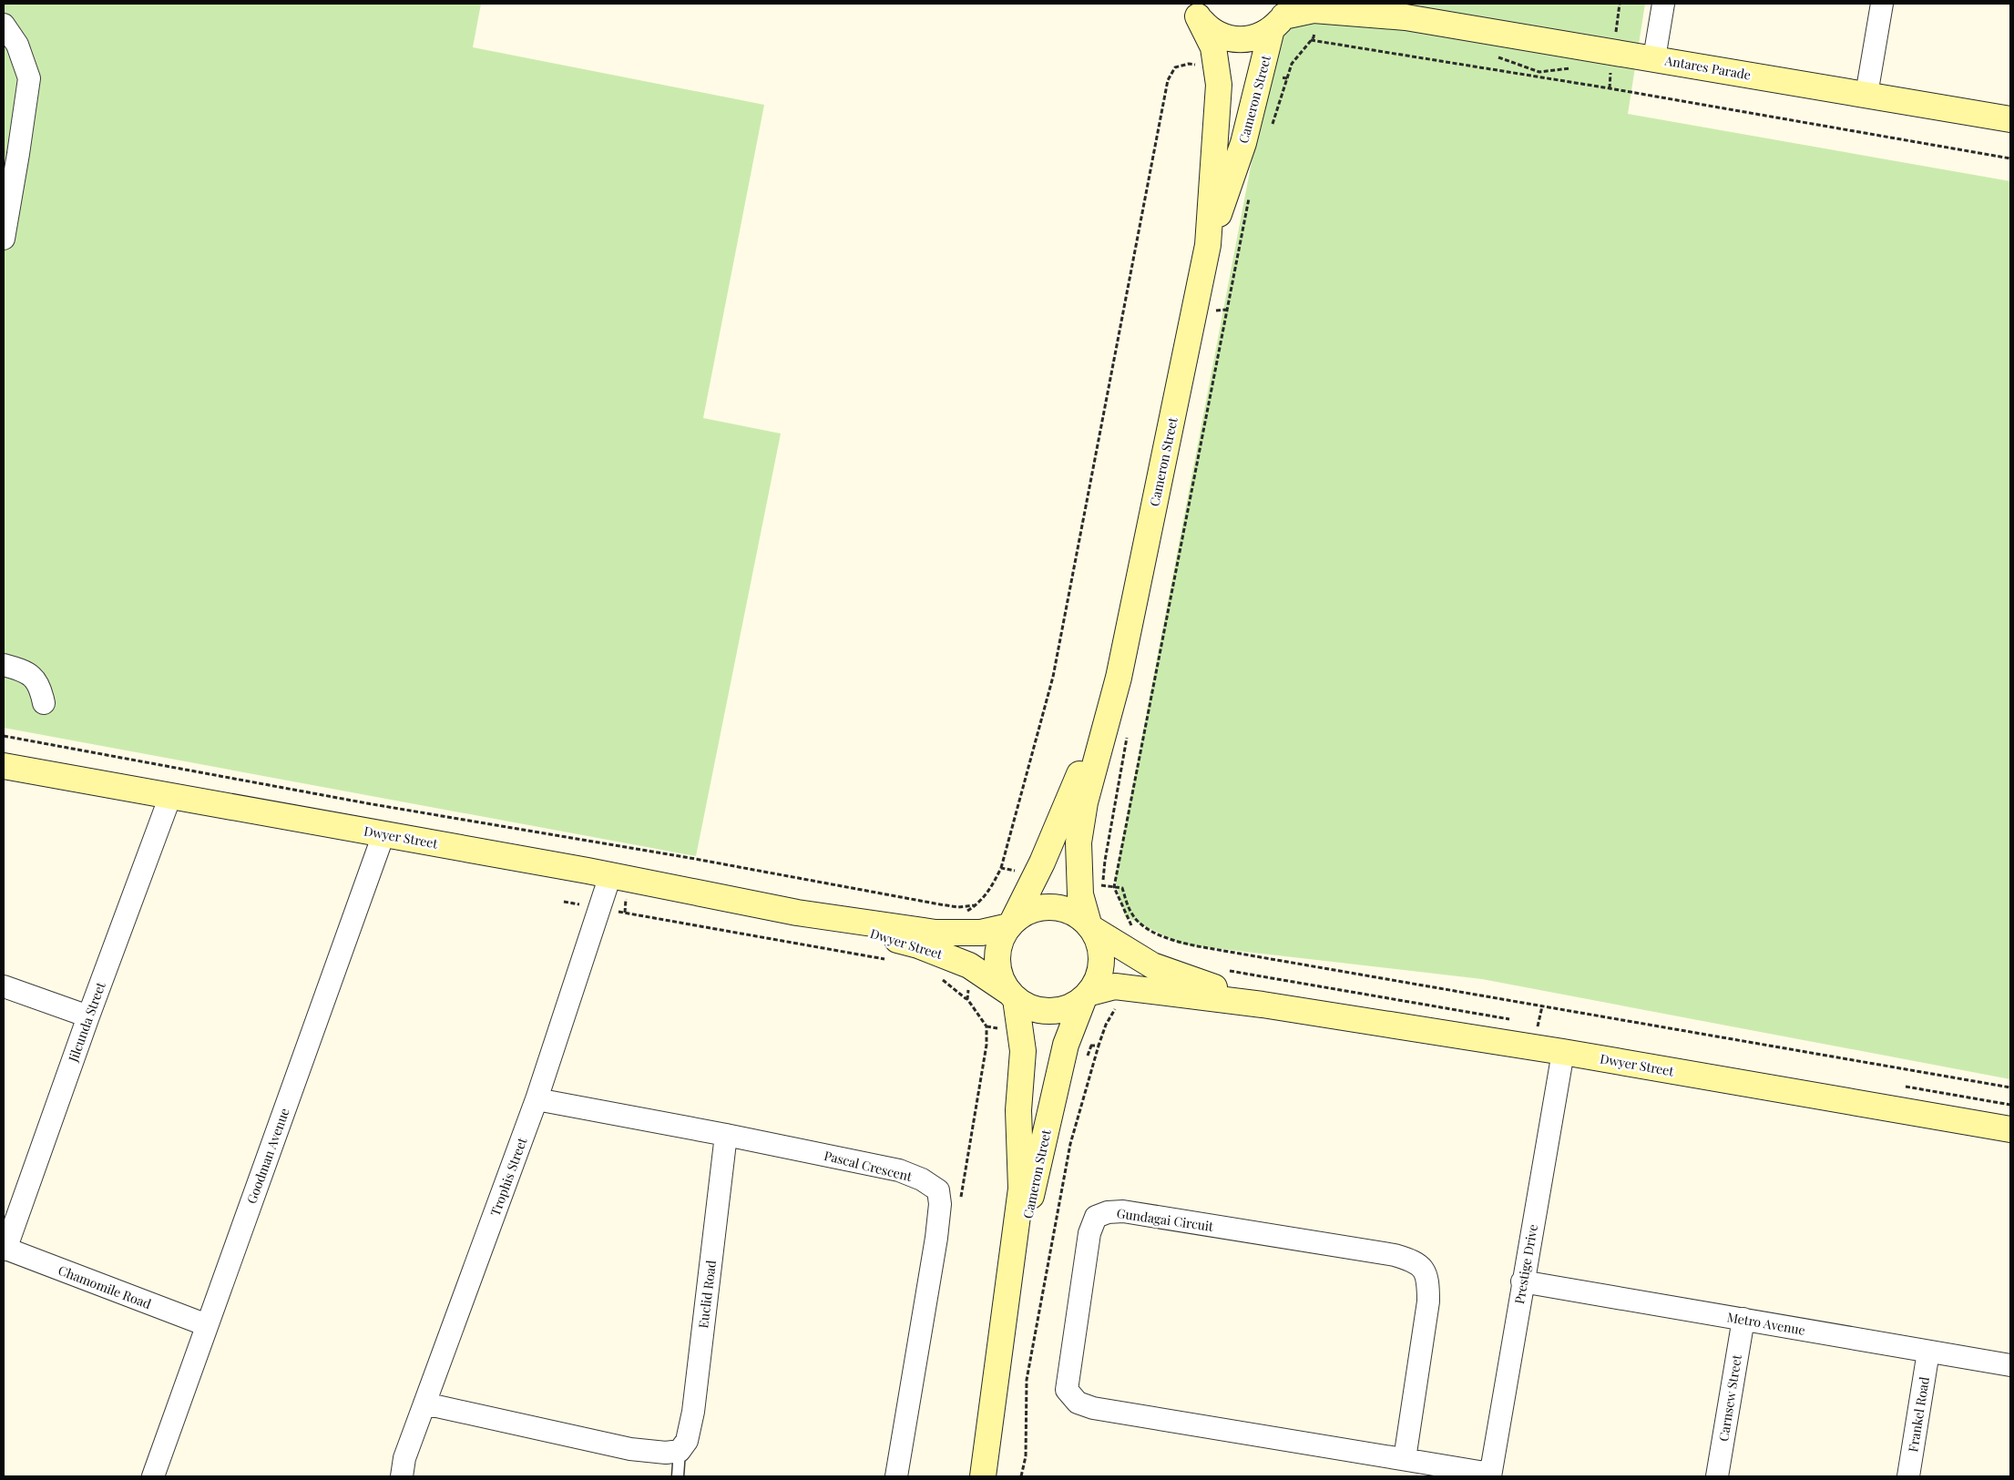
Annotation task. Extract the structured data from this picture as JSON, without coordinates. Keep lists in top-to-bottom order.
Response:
{
  "streets": {
    "street": [
      "Antares Parade",
      "Cameron Street",
      "Dwyer Street",
      "Jilcunda Street",
      "Goodman Avenue",
      "Pascal Crescent",
      "Trophis Street",
      "Gundagai Circuit",
      "Prestige Drive",
      "Chamomile Road",
      "Euclid Road",
      "Metro Avenue",
      "Carnsew Street",
      "Frankel Road"
    ]
  },
  "crossings": [
    ["Antares Parade", "Cameron Street"],
    ["Cameron Street", "Dwyer Street"],
    ["Dwyer Street", "Jilcunda Street"],
    ["Dwyer Street", "Goodman Avenue"],
    ["Dwyer Street", "Trophis Street"],
    ["Dwyer Street", "Prestige Drive"],
    ["Jilcunda Street", "Chamomile Road"],
    ["Goodman Avenue", "Chamomile Road"],
    ["Pascal Crescent", "Trophis Street"],
    ["Pascal Crescent", "Euclid Road"],
    ["Gundagai Circuit", "Prestige Drive"],
    ["Prestige Drive", "Metro Avenue"],
    ["Metro Avenue", "Carnsew Street"],
    ["Metro Avenue", "Frankel Road"]
  ]
}
